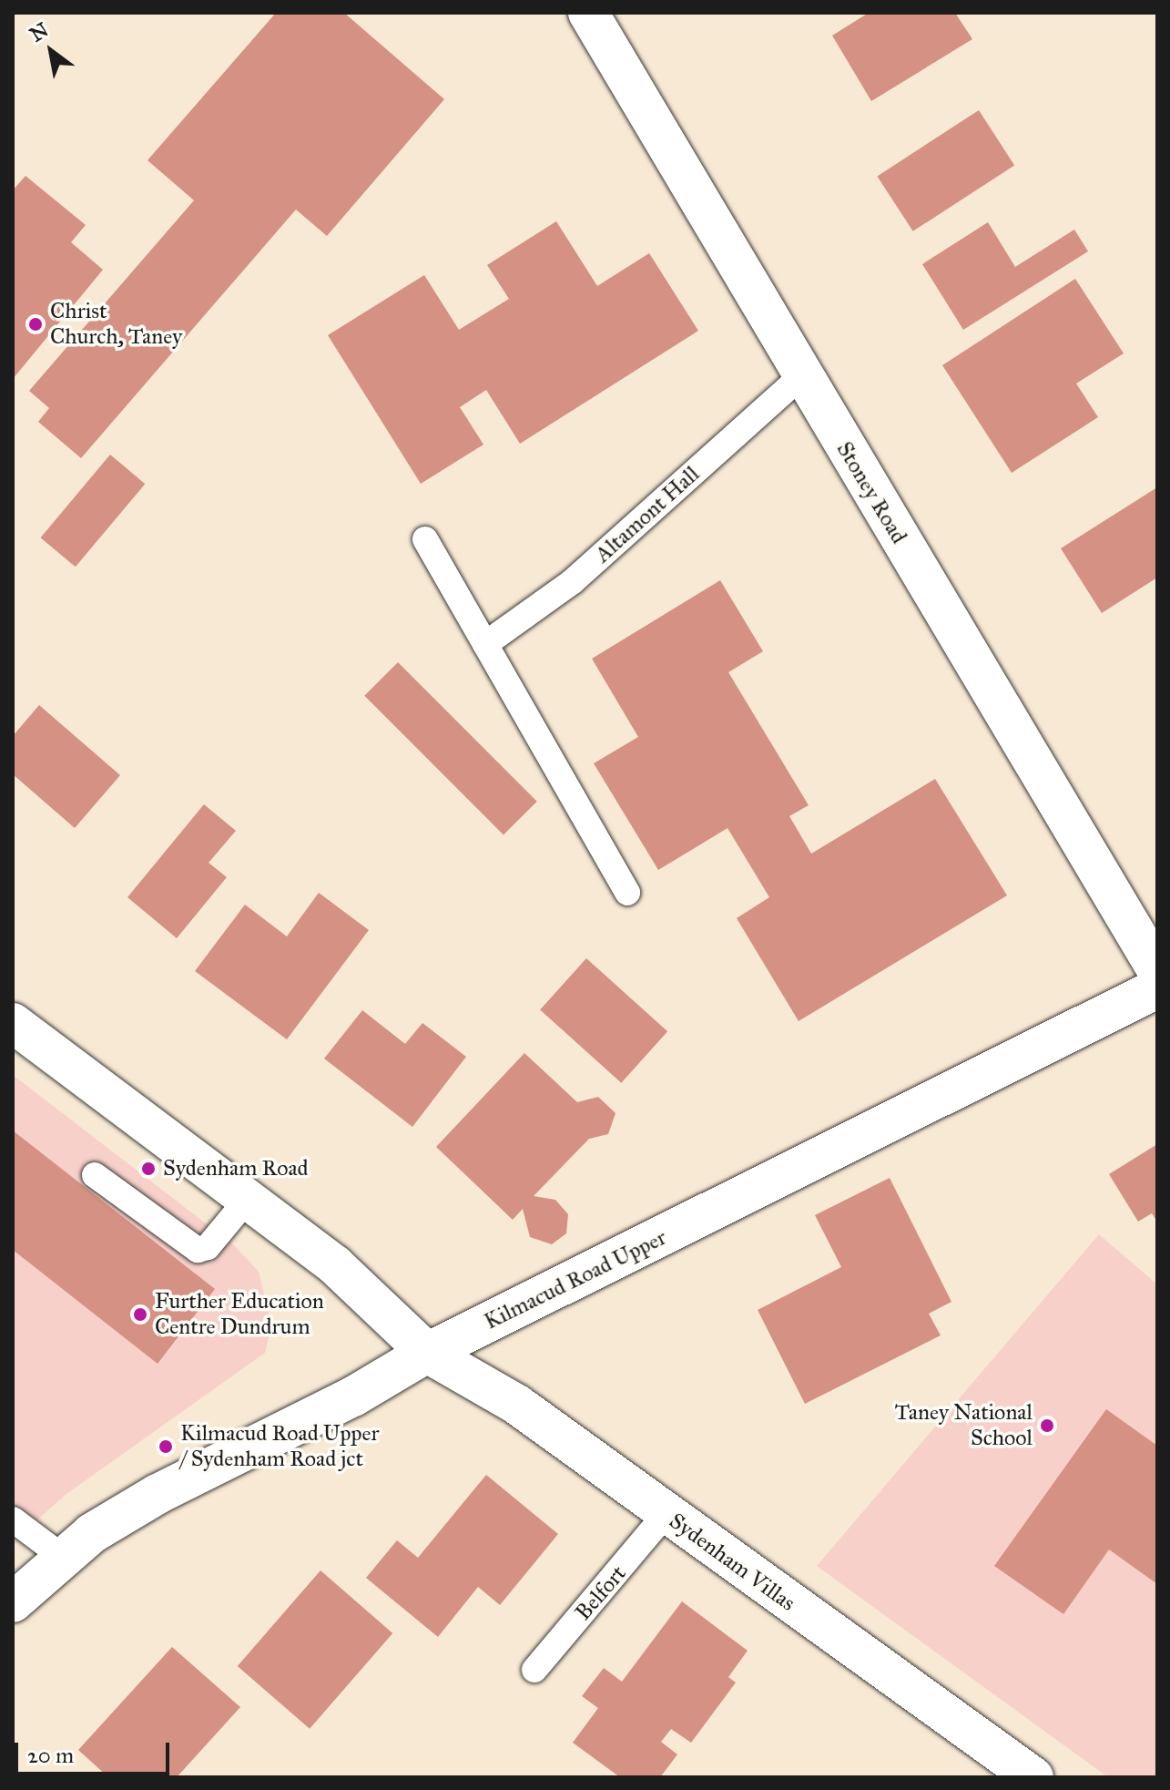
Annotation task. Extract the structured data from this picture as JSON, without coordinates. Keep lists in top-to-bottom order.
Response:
{
  "streets": {
    "street": ["Stoney Road", "Kilmacud Road Upper", "Sydenham Villas"],
    "lane": ["Altamont Hall", "Belfort"]
  },
  "crossings": [
    ["Stoney Road", "Altamont Hall"],
    ["Kilmacud Road Upper", "Sydenham Villas"],
    ["Sydenham Villas", "Belfort"]
  ],
  "places": [
    "Christ Church, Taney",
    "Sydenham Road",
    "Further Education Centre Dundrum",
    "Taney National School",
    "Kilmacud Road Upper / Sydenham Road jct"
  ],
  "scale_bar": "20 m",
  "north": "top left"
}
